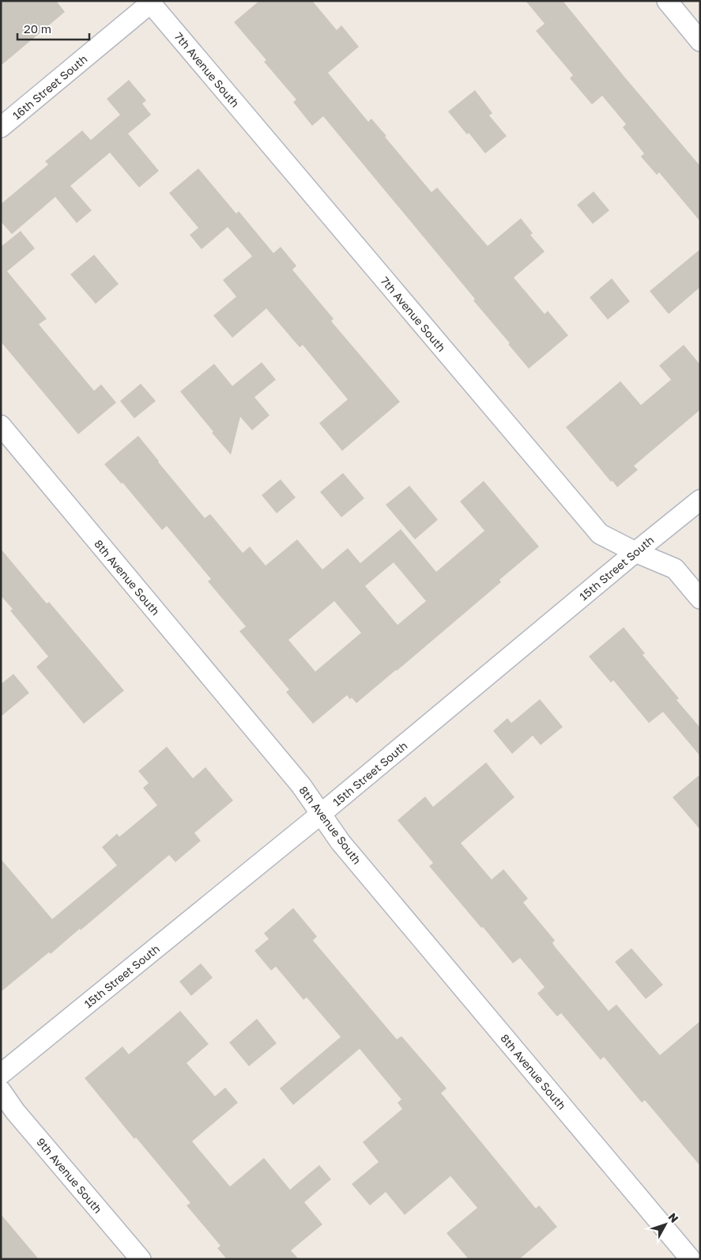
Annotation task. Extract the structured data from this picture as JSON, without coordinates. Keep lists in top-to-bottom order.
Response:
{
  "streets": {
    "street": [
      "7th Avenue South",
      "16th Street South",
      "15th Street South",
      "8th Avenue South",
      "9th Avenue South"
    ]
  },
  "crossings": [
    ["7th Avenue South", "16th Street South"],
    ["7th Avenue South", "15th Street South"],
    ["15th Street South", "8th Avenue South"]
  ],
  "scale_bar": "20 m",
  "north": "top right"
}
